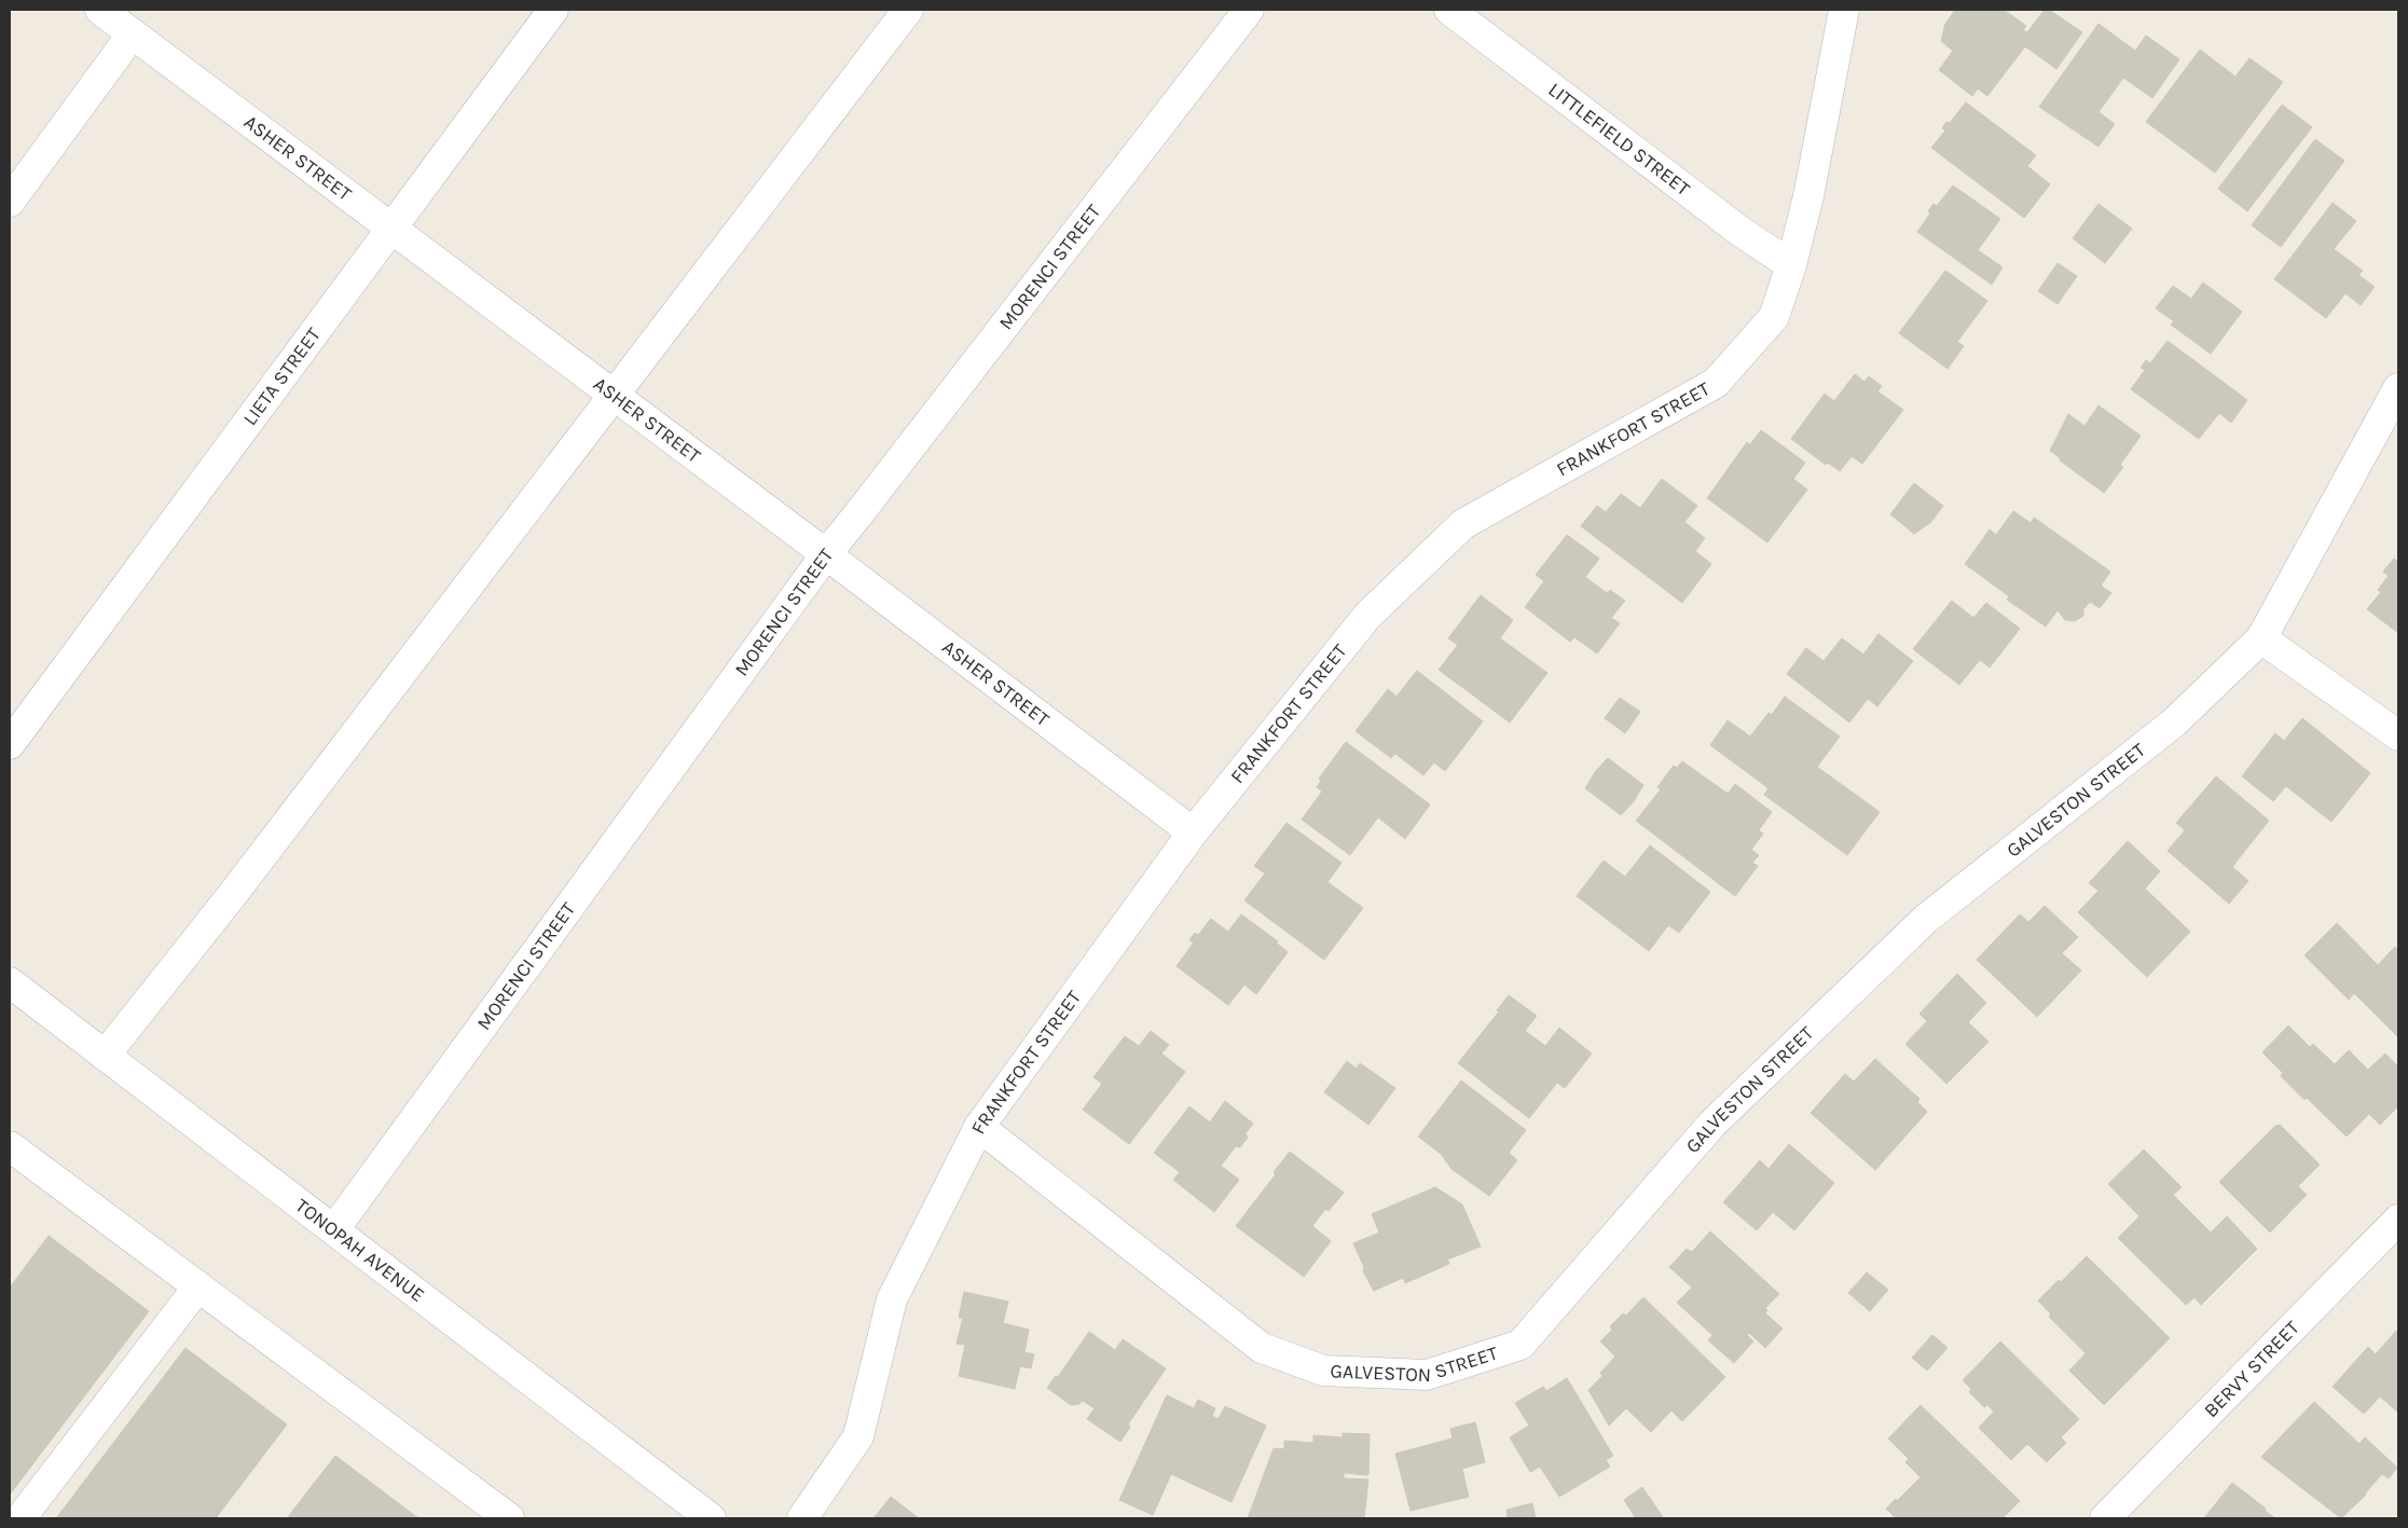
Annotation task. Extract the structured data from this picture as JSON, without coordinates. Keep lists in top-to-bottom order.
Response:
{
  "streets": {
    "street": [
      "LITTLEFIELD STREET",
      "ASHER STREET",
      "MORENCI STREET",
      "LIETA STREET",
      "FRANKFORT STREET",
      "GALVESTON STREET",
      "TONOPAH AVENUE",
      "BERVY STREET"
    ]
  },
  "crossings": [
    ["LITTLEFIELD STREET", "FRANKFORT STREET"],
    ["ASHER STREET", "MORENCI STREET"],
    ["ASHER STREET", "LIETA STREET"],
    ["ASHER STREET", "FRANKFORT STREET"],
    ["MORENCI STREET", "TONOPAH AVENUE"],
    ["FRANKFORT STREET", "GALVESTON STREET"]
  ]
}
